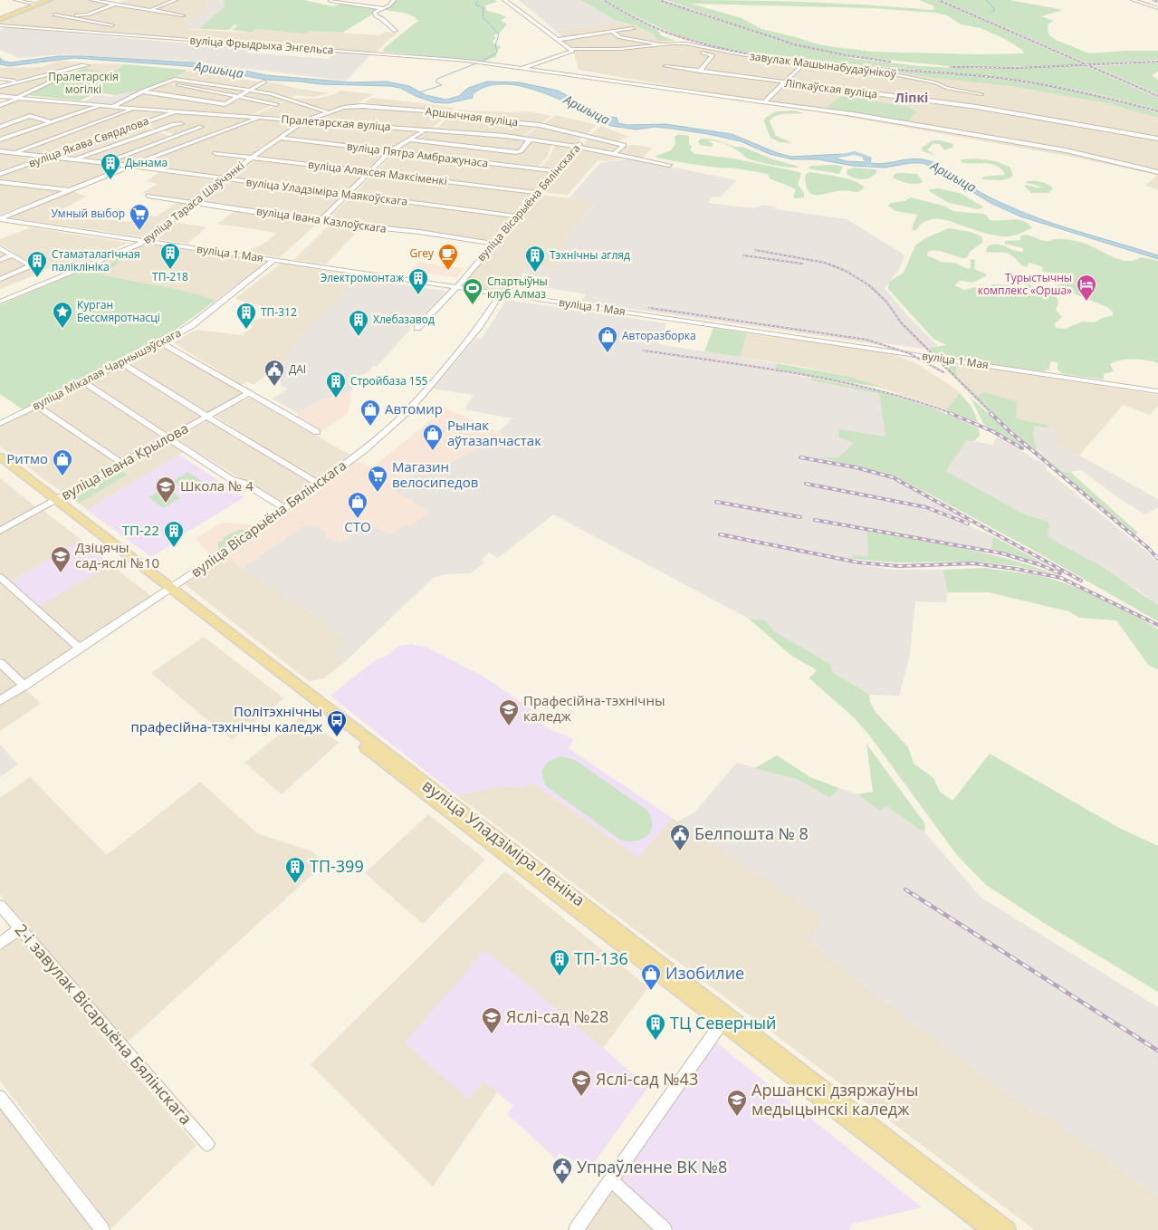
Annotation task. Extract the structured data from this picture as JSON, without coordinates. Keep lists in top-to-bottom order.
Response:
{
  "streets": {
    "main road": ["вуліца Уладзіміра Леніна"],
    "street": [
      "вуліца Фрыдрыха Энгельса",
      "завулак Машынабудаўнікоў",
      "Ліпкаўская вуліца",
      "Аршычная вуліца",
      "Пралетарская вуліца",
      "вуліца Якава Свярдлова",
      "вуліца Пятра Амбражунаса",
      "вуліца Аляксея Максіменкі",
      "вуліца Уладзіміра Маякоўскага",
      "вуліца Тараса Шаўчэнкі",
      "вуліца Вісарыёна Бялінскага",
      "вуліца Івана Казлоўскага",
      "вуліца 1 Мая",
      "вуліца Мікалая Чарнышэўскага",
      "вуліца Івана Крылова",
      "2-і завулак Вісарыёна Бялінскага"
    ]
  },
  "crossings": [
    ["Аршычная вуліца", "Пралетарская вуліца"],
    ["Аршычная вуліца", "вуліца Тараса Шаўчэнкі"],
    ["Аршычная вуліца", "вуліца Вісарыёна Бялінскага"],
    ["Пралетарская вуліца", "вуліца Якава Свярдлова"],
    ["Пралетарская вуліца", "вуліца Тараса Шаўчэнкі"],
    ["Пралетарская вуліца", "вуліца Вісарыёна Бялінскага"],
    ["вуліца Якава Свярдлова", "вуліца Уладзіміра Маякоўскага"],
    ["вуліца Пятра Амбражунаса", "вуліца Тараса Шаўчэнкі"],
    ["вуліца Пятра Амбражунаса", "вуліца Вісарыёна Бялінскага"],
    ["вуліца Аляксея Максіменкі", "вуліца Тараса Шаўчэнкі"],
    ["вуліца Аляксея Максіменкі", "вуліца Вісарыёна Бялінскага"],
    ["вуліца Уладзіміра Маякоўскага", "вуліца Тараса Шаўчэнкі"],
    ["вуліца Уладзіміра Маякоўскага", "вуліца Вісарыёна Бялінскага"],
    ["вуліца Тараса Шаўчэнкі", "вуліца Івана Казлоўскага"],
    ["вуліца Тараса Шаўчэнкі", "вуліца 1 Мая"],
    ["вуліца Вісарыёна Бялінскага", "вуліца Івана Казлоўскага"],
    ["вуліца Вісарыёна Бялінскага", "вуліца 1 Мая"],
    ["вуліца Вісарыёна Бялінскага", "вуліца Уладзіміра Леніна"],
    ["вуліца 1 Мая", "вуліца Мікалая Чарнышэўскага"],
    ["вуліца Івана Крылова", "вуліца Уладзіміра Леніна"]
  ],
  "districts": ["Ліпкі"],
  "water": ["Аршыца"],
  "parks": ["Пралетарскія могілкі"],
  "places": {
    "building": [
      "Дынама",
      "ТП-218",
      "Тэхнічны агляд",
      "Стаматалагічная паліклініка",
      "Электромонтаж",
      "ТП-312",
      "Хлебазавод",
      "Стройбаза 155",
      "ТП-22",
      "ТП-399",
      "ТП-136",
      "ТЦ Северный"
    ],
    "supermarket": ["Умный выбор", "Магазин велосипедов"],
    "cafe": ["Grey"],
    "hotel": ["Турыстычны комплекс «Орша»"],
    "sports": ["Спартыўны клуб Алмаз"],
    "place": ["Курган Бессмяротнасці"],
    "shop": [
      "Авторазборка",
      "Автомир",
      "Рынак аўтазапчастак",
      "Ритмо",
      "СТО",
      "Изобилие"
    ],
    "public building": ["ДАІ", "Белпошта № 8", "Упраўленне ВК №8"],
    "school or university": [
      "Школа № 4",
      "Дзіцячы сад-яслі №10",
      "Прафесійна-тэхнічны каледж",
      "Яслі-сад №28",
      "Яслі-сад №43",
      "Аршанскі дзяржаўны медыцынскі каледж"
    ],
    "bus stop": ["Політэхнічны прафесійна-тэхнічны каледж"]
  }
}
